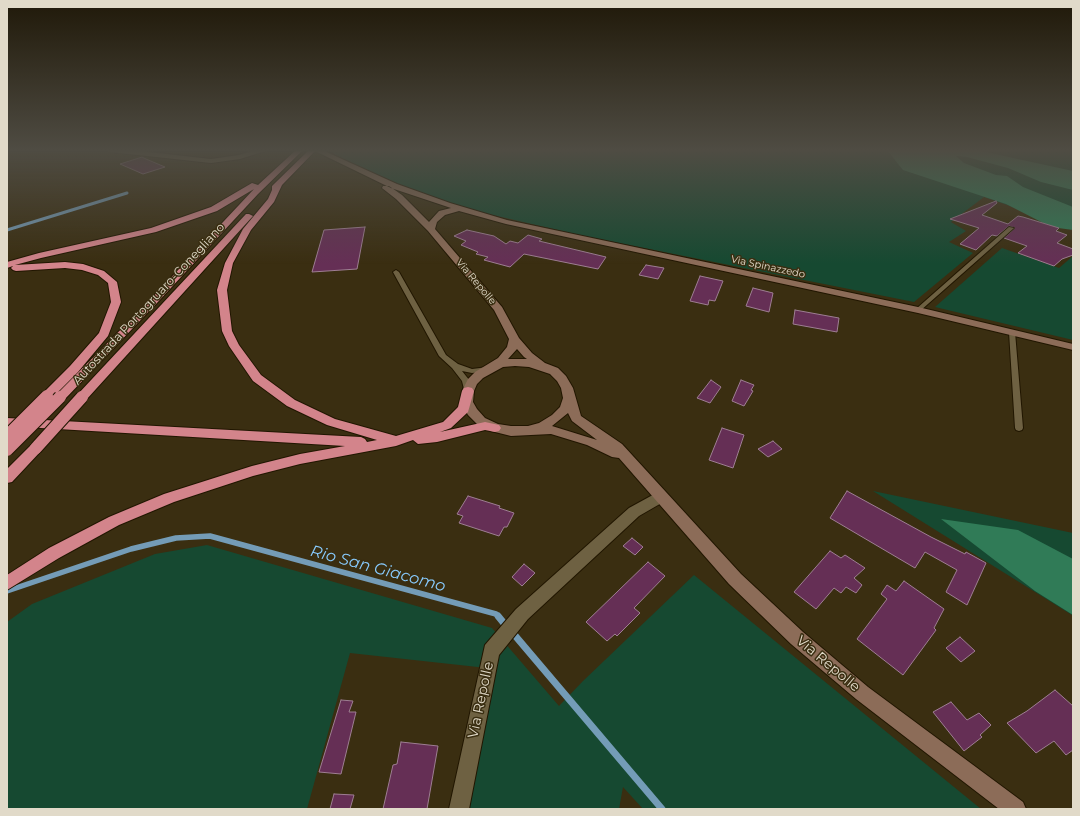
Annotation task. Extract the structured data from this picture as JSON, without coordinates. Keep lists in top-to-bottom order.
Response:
{
  "streets": {
    "highway": ["Autostrada Portogruaro-Conegliano"],
    "street": ["Via Spinazzedo", "Via Repolle"]
  },
  "water": ["Rio San Giacomo"]
}
